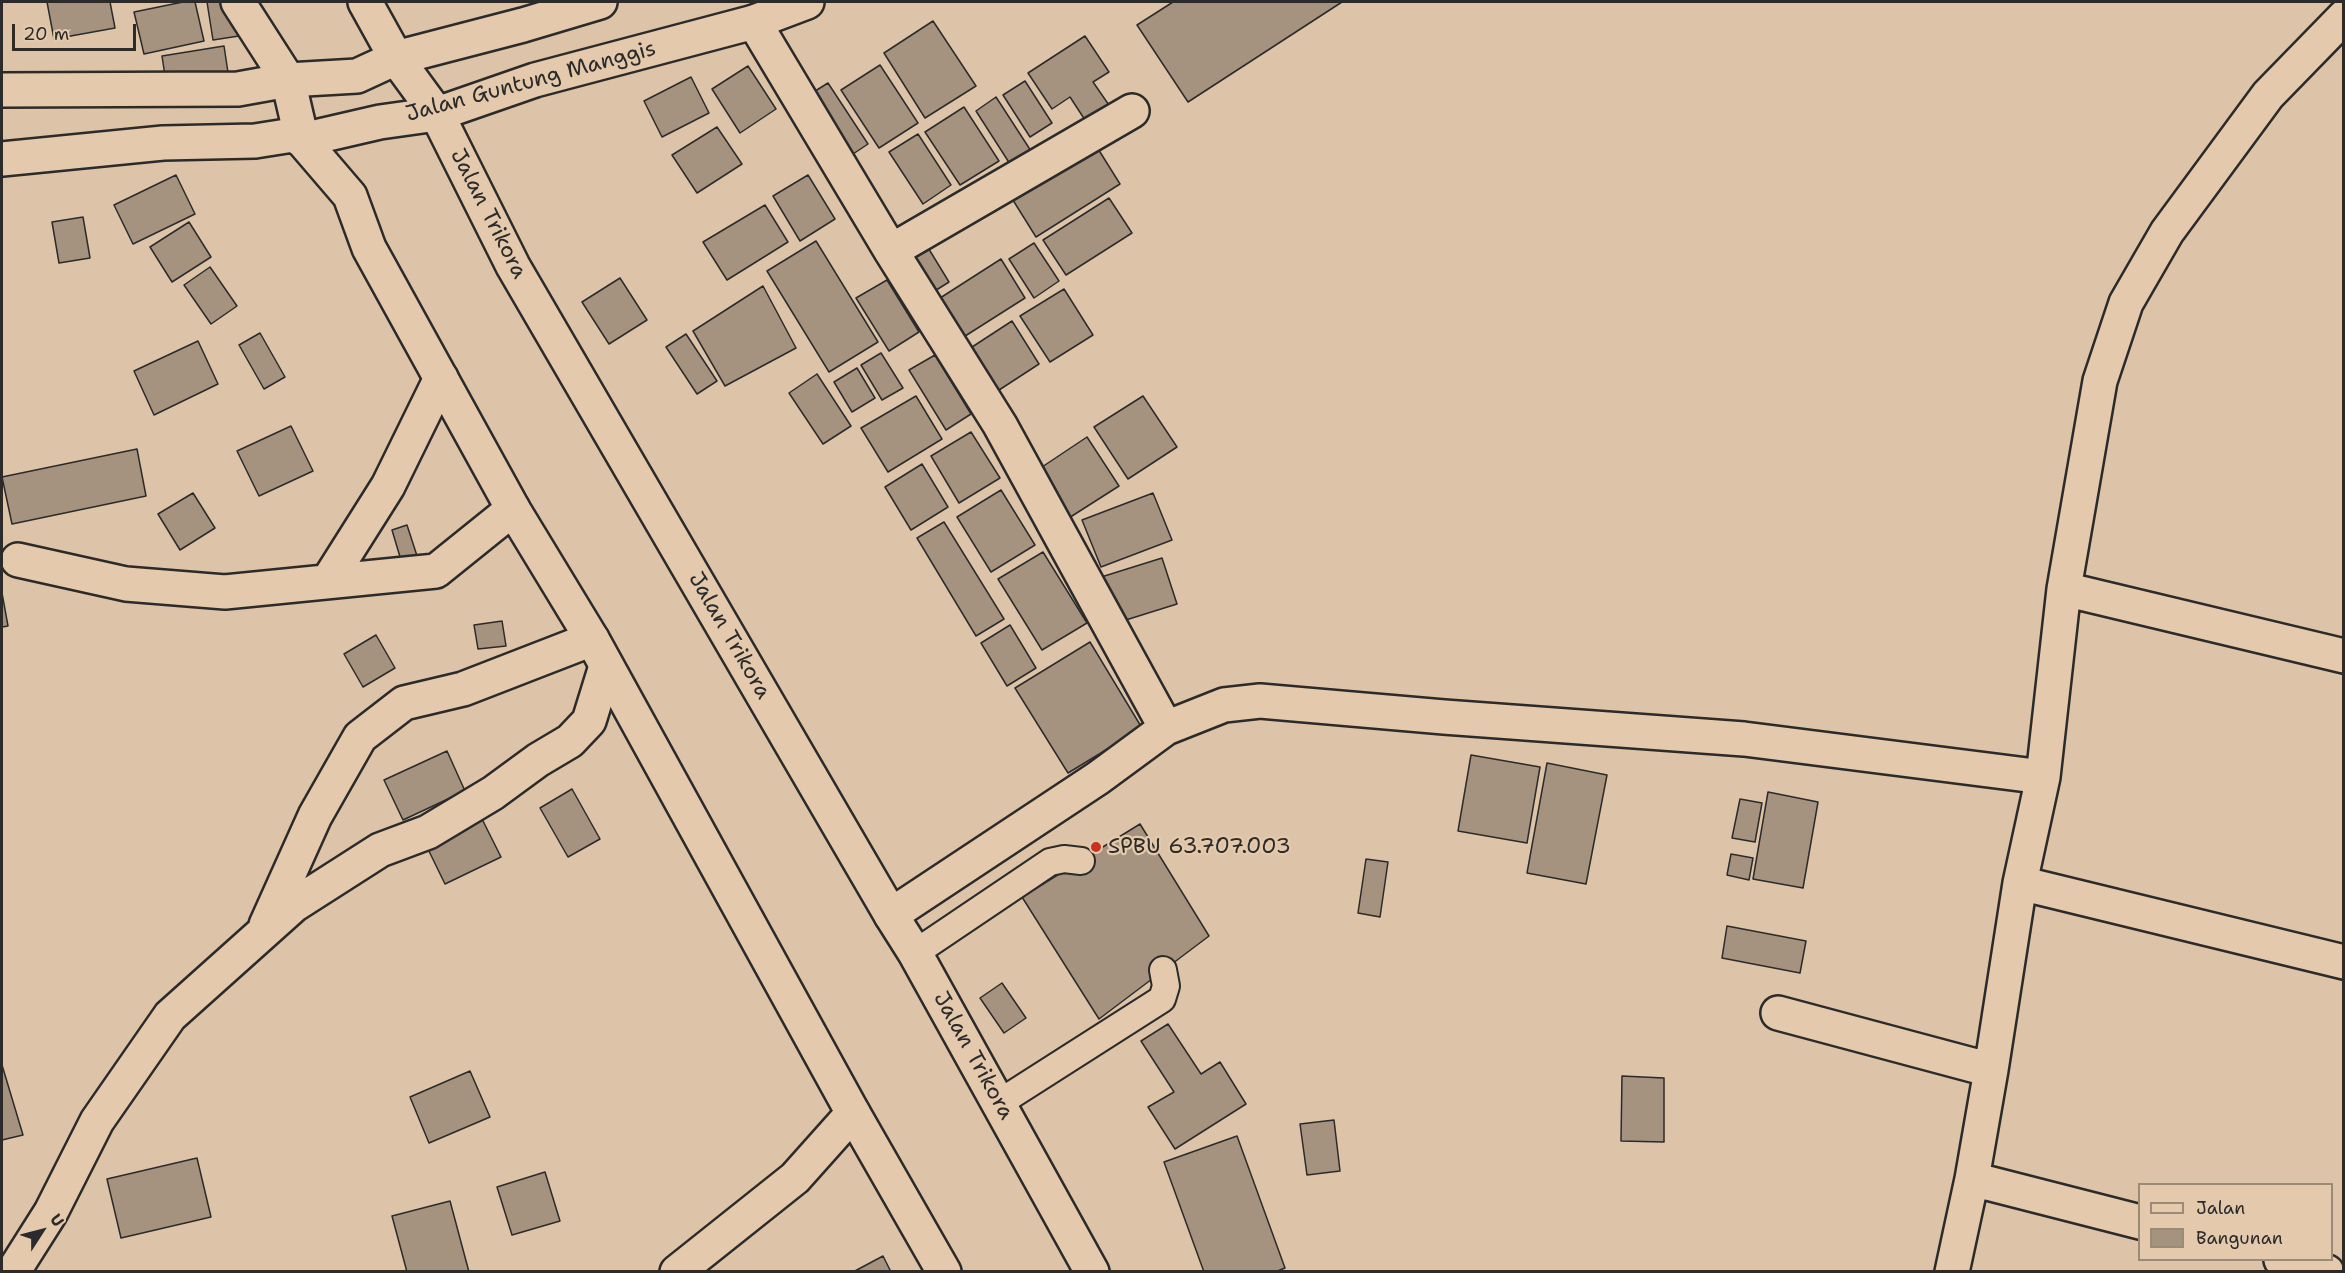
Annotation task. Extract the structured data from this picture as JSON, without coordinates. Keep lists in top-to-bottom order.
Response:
{
  "streets": {
    "street": ["Jalan Guntung Manggis", "Jalan Trikora"]
  },
  "crossings": [
    ["Jalan Guntung Manggis", "Jalan Trikora"]
  ],
  "places": ["SPBU 63.707.003"],
  "legend": ["Jalan", "Bangunan"],
  "scale_bar": "20 m",
  "north": "top right"
}
